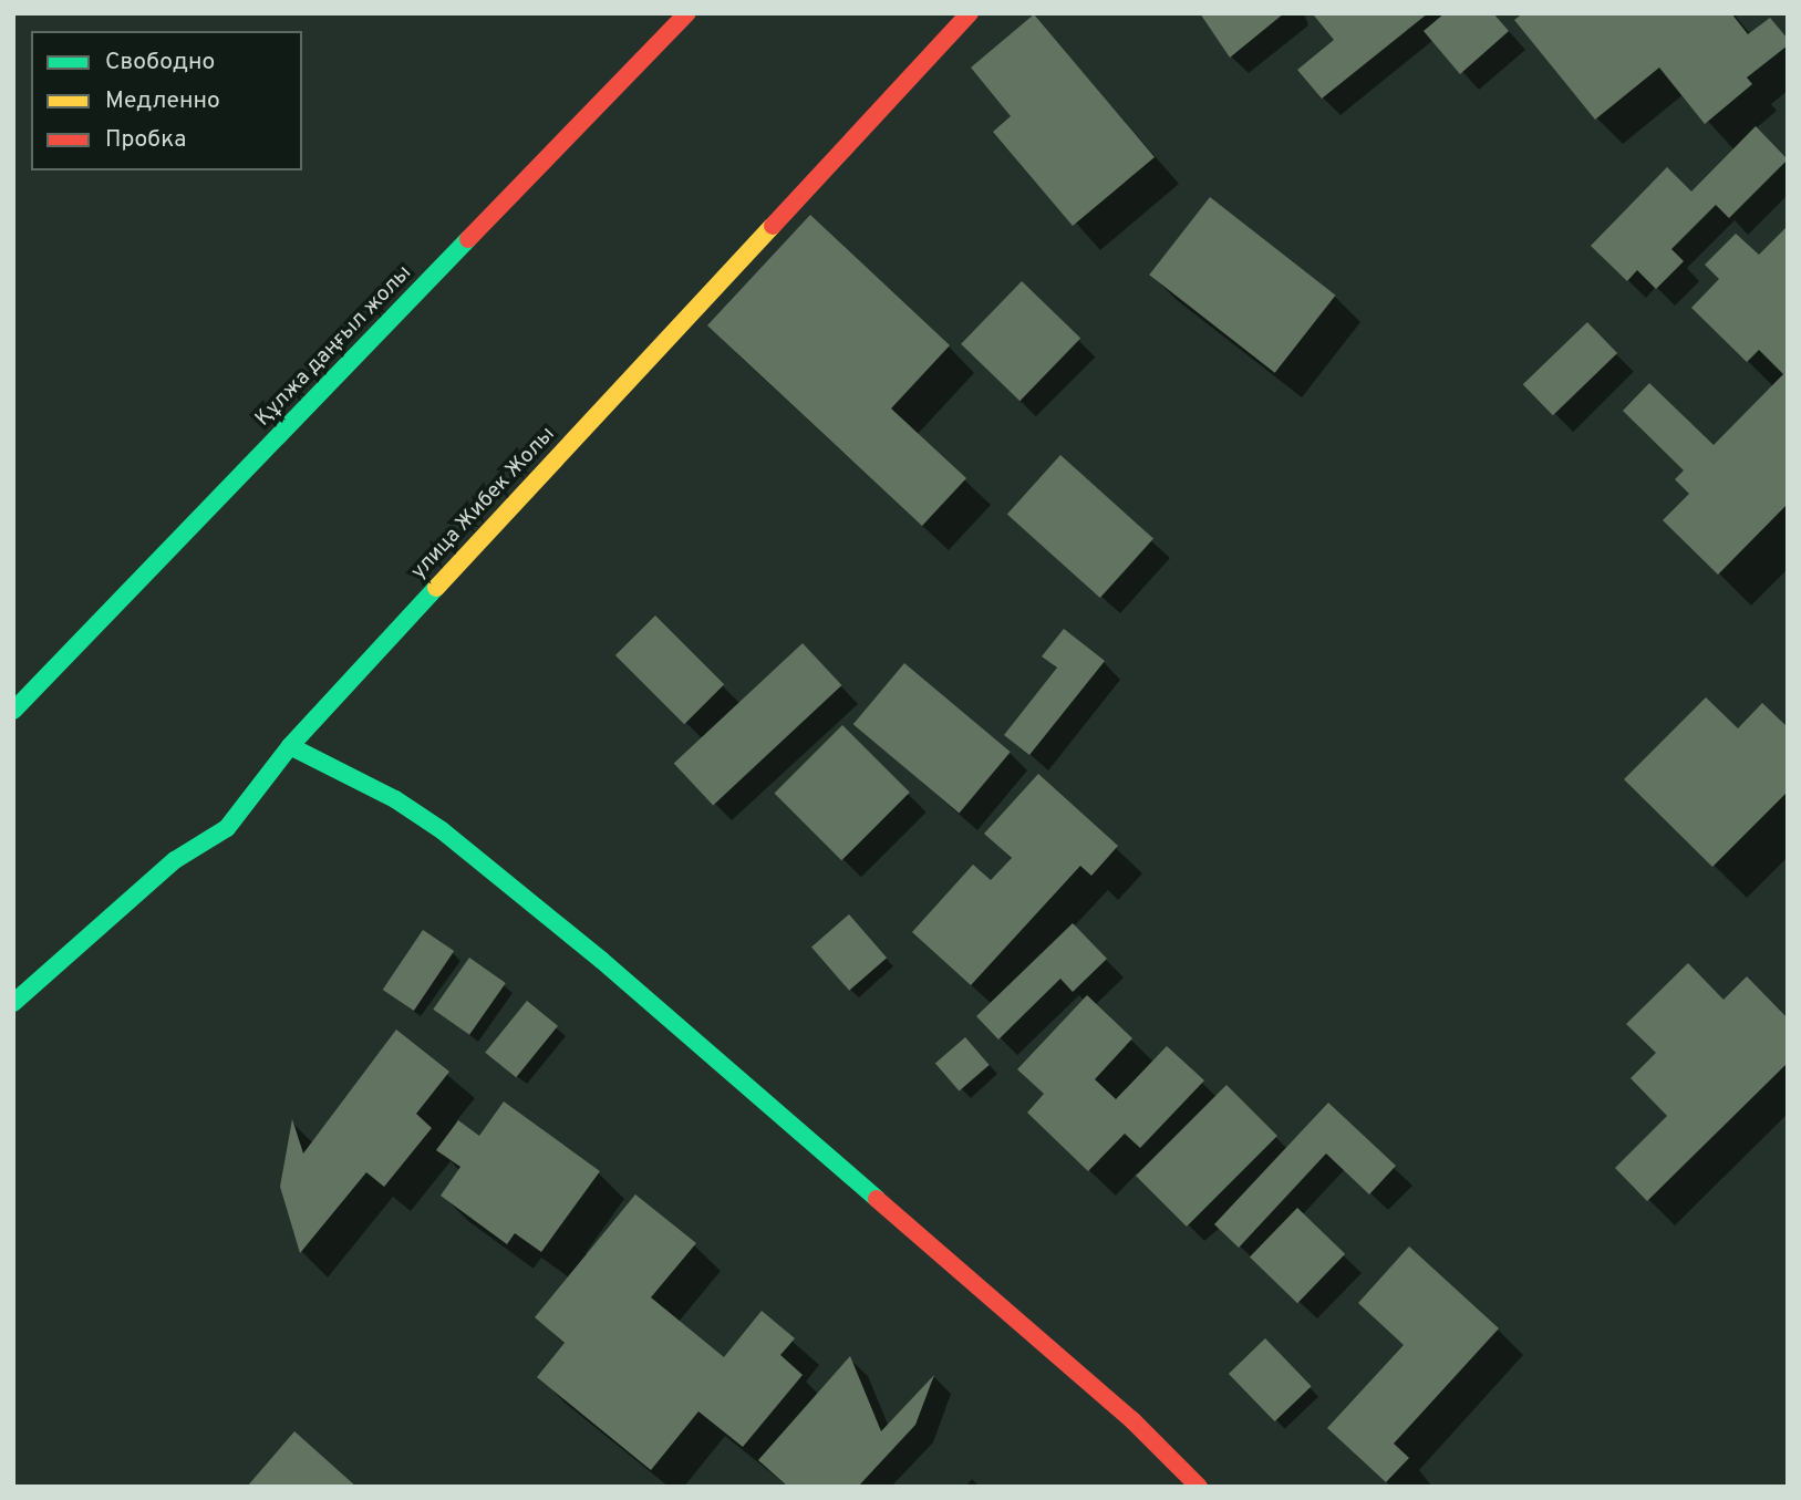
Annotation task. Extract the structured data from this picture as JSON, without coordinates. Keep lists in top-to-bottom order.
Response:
{
  "streets": {
    "street": ["Құлжа даңғыл жолы", "улица Жибек Жолы"]
  },
  "legend": ["Свободно", "Медленно", "Пробка"]
}
